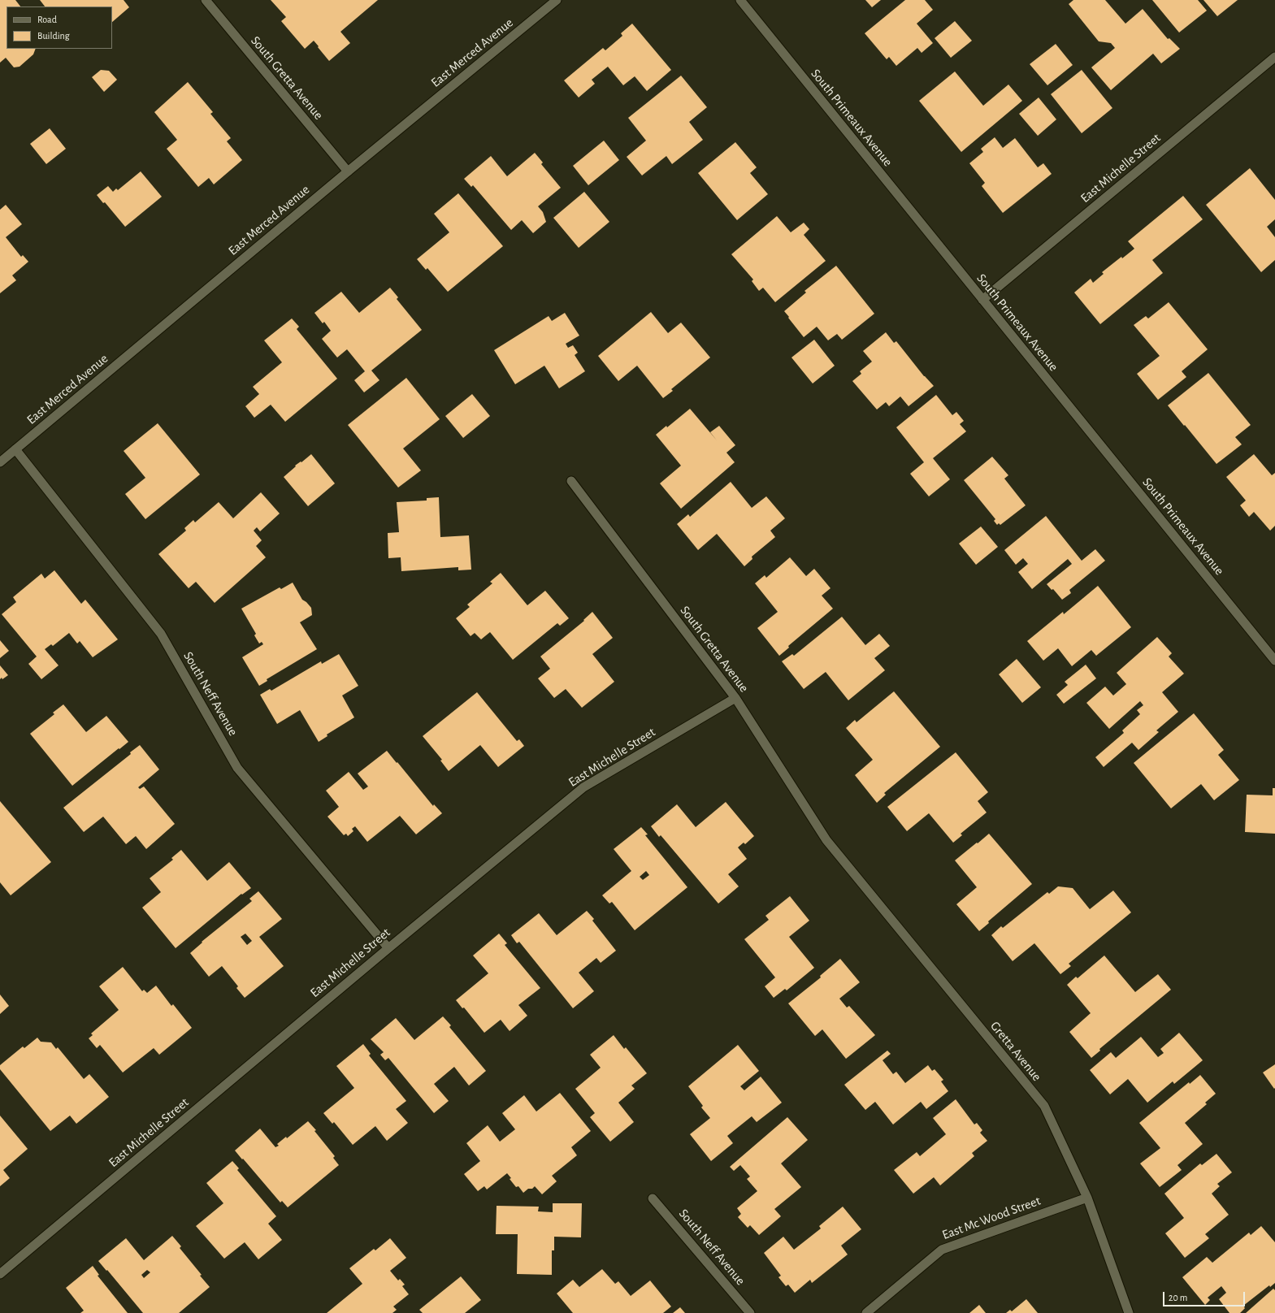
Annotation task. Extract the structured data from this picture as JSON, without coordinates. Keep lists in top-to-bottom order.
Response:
{
  "streets": {
    "street": [
      "East Merced Avenue",
      "South Gretta Avenue",
      "South Primeaux Avenue",
      "East Michelle Street",
      "South Neff Avenue",
      "Gretta Avenue",
      "East Mc Wood Street"
    ]
  },
  "crossings": [
    ["East Merced Avenue", "South Gretta Avenue"],
    ["East Merced Avenue", "South Neff Avenue"],
    ["South Gretta Avenue", "East Michelle Street"],
    ["South Gretta Avenue", "Gretta Avenue"],
    ["South Primeaux Avenue", "East Michelle Street"],
    ["East Michelle Street", "South Neff Avenue"],
    ["Gretta Avenue", "East Mc Wood Street"]
  ],
  "legend": ["Road", "Building"],
  "scale_bar": "20 m"
}
